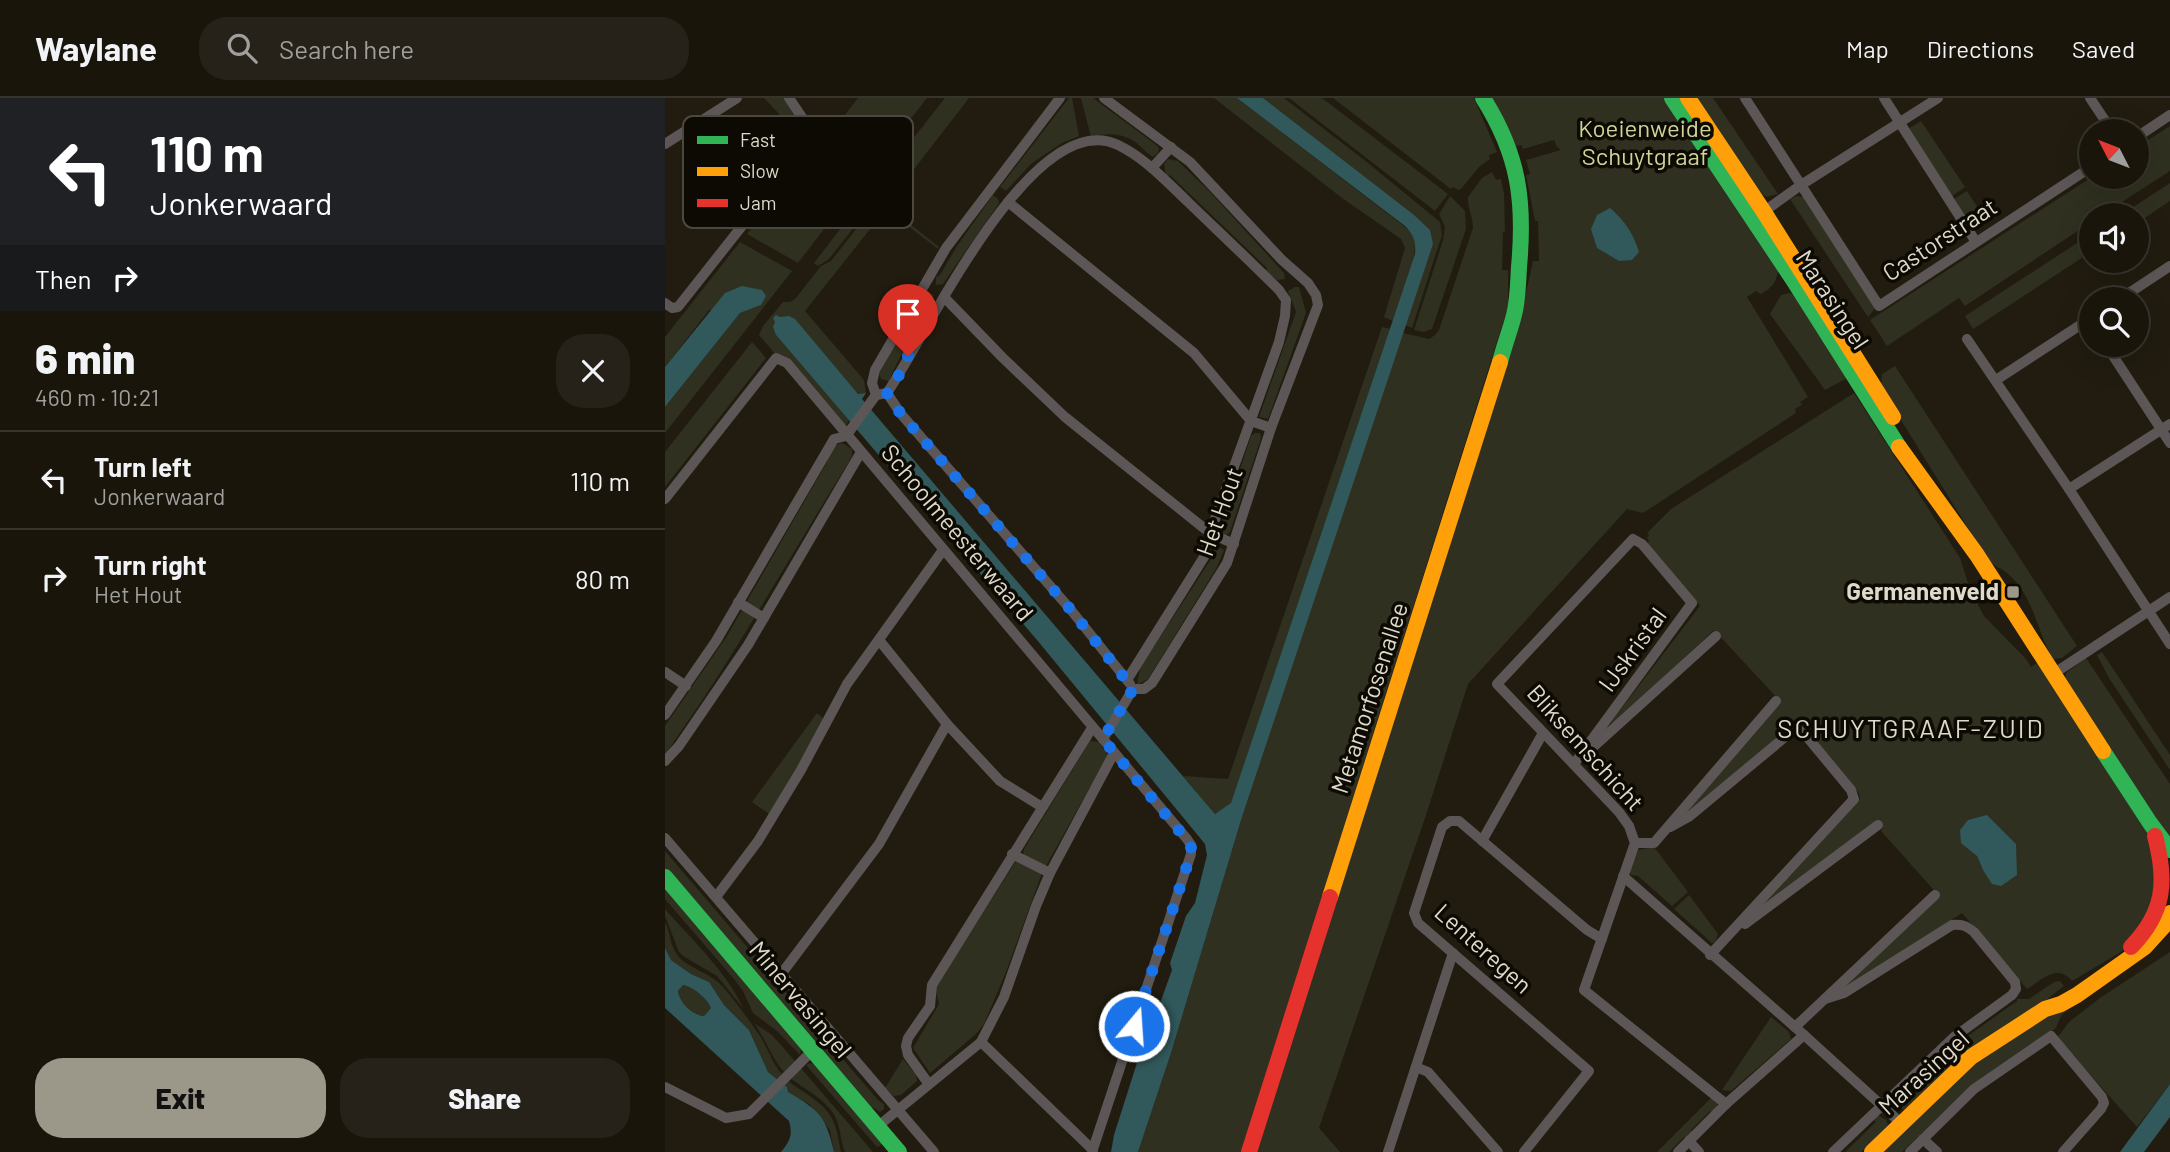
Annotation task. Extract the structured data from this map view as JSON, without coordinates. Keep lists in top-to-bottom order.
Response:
{
  "streets": {
    "street": [
      "Castorstraat",
      "Marasingel",
      "Het Hout",
      "Schoolmeesterwaard",
      "IJskristal",
      "Metamorfosenallee",
      "Bliksemschicht",
      "Lenteregen",
      "Minervasingel"
    ]
  },
  "crossings": [
    ["Het Hout", "Schoolmeesterwaard"],
    ["IJskristal", "Bliksemschicht"],
    ["Bliksemschicht", "Lenteregen"]
  ],
  "districts": ["SCHUYTGRAAF-ZUID"],
  "parks": ["Koeienweide Schuytgraaf"],
  "places": {
    "transit": ["Germanenveld"]
  },
  "legend": ["Fast", "Slow", "Jam"],
  "north": "top left",
  "page": {
    "header": "Waylane",
    "search": "Search here",
    "nav": ["Map", "Directions", "Saved"],
    "turn": ["110 m", "Jonkerwaard"],
    "then": "Then",
    "heading": ["6 min", "460 m · 10:21"],
    "list": [
      {
        "name": "Turn left",
        "note": "Jonkerwaard",
        "value": "110 m"
      },
      {
        "name": "Turn right",
        "note": "Het Hout",
        "value": "80 m"
      }
    ],
    "buttons": ["Exit", "Share"]
  }
}
